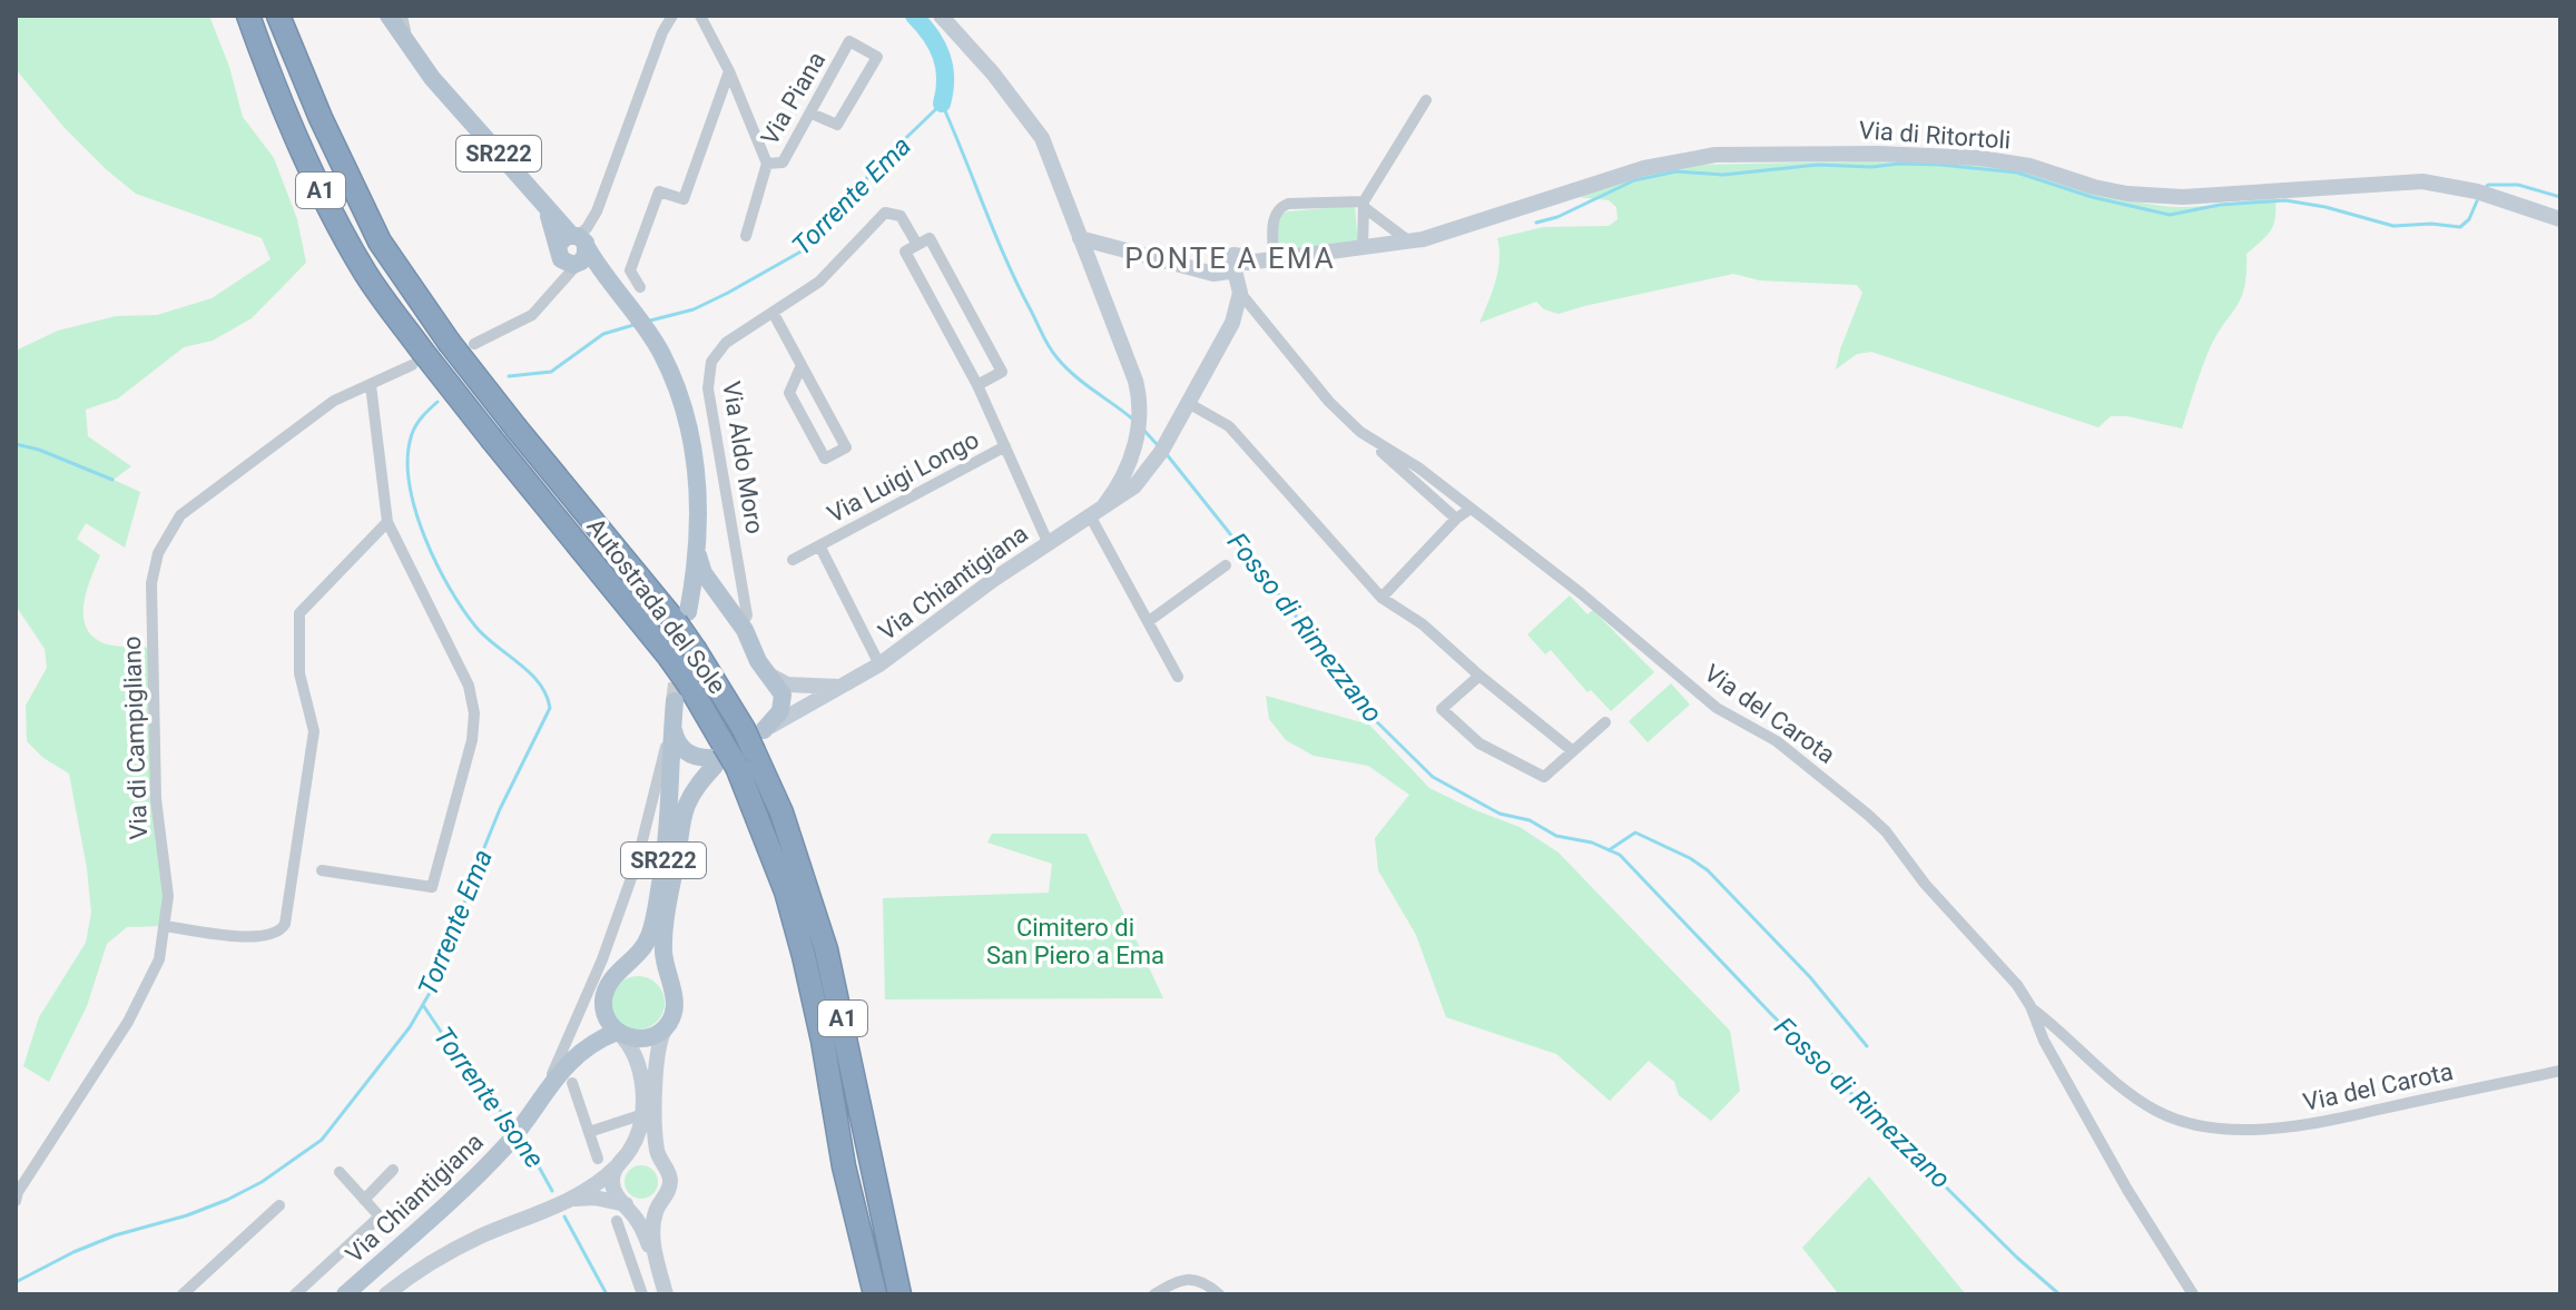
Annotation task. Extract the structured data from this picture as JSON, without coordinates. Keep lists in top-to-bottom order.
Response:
{
  "streets": {
    "highway": ["A1", "Autostrada del Sole"],
    "main road": ["SR222", "Via Chiantigiana"],
    "street": [
      "Via Piana",
      "Via di Ritortoli",
      "Via Aldo Moro",
      "Via Luigi Longo",
      "Via del Carota",
      "Via di Campigliano"
    ]
  },
  "crossings": [
    ["Via di Ritortoli", "Via Chiantigiana"],
    ["SR222", "Via Chiantigiana"],
    ["SR222", "Autostrada del Sole"],
    ["Via Luigi Longo", "Via Chiantigiana"],
    ["Via Chiantigiana", "Autostrada del Sole"],
    ["Via Chiantigiana", "Via del Carota"],
    ["Autostrada del Sole", "Via di Campigliano"]
  ],
  "districts": ["PONTE A EMA"],
  "water": ["Torrente Ema", "Fosso di Rimezzano", "Torrente Isone"],
  "parks": ["Cimitero di San Piero a Ema"]
}
